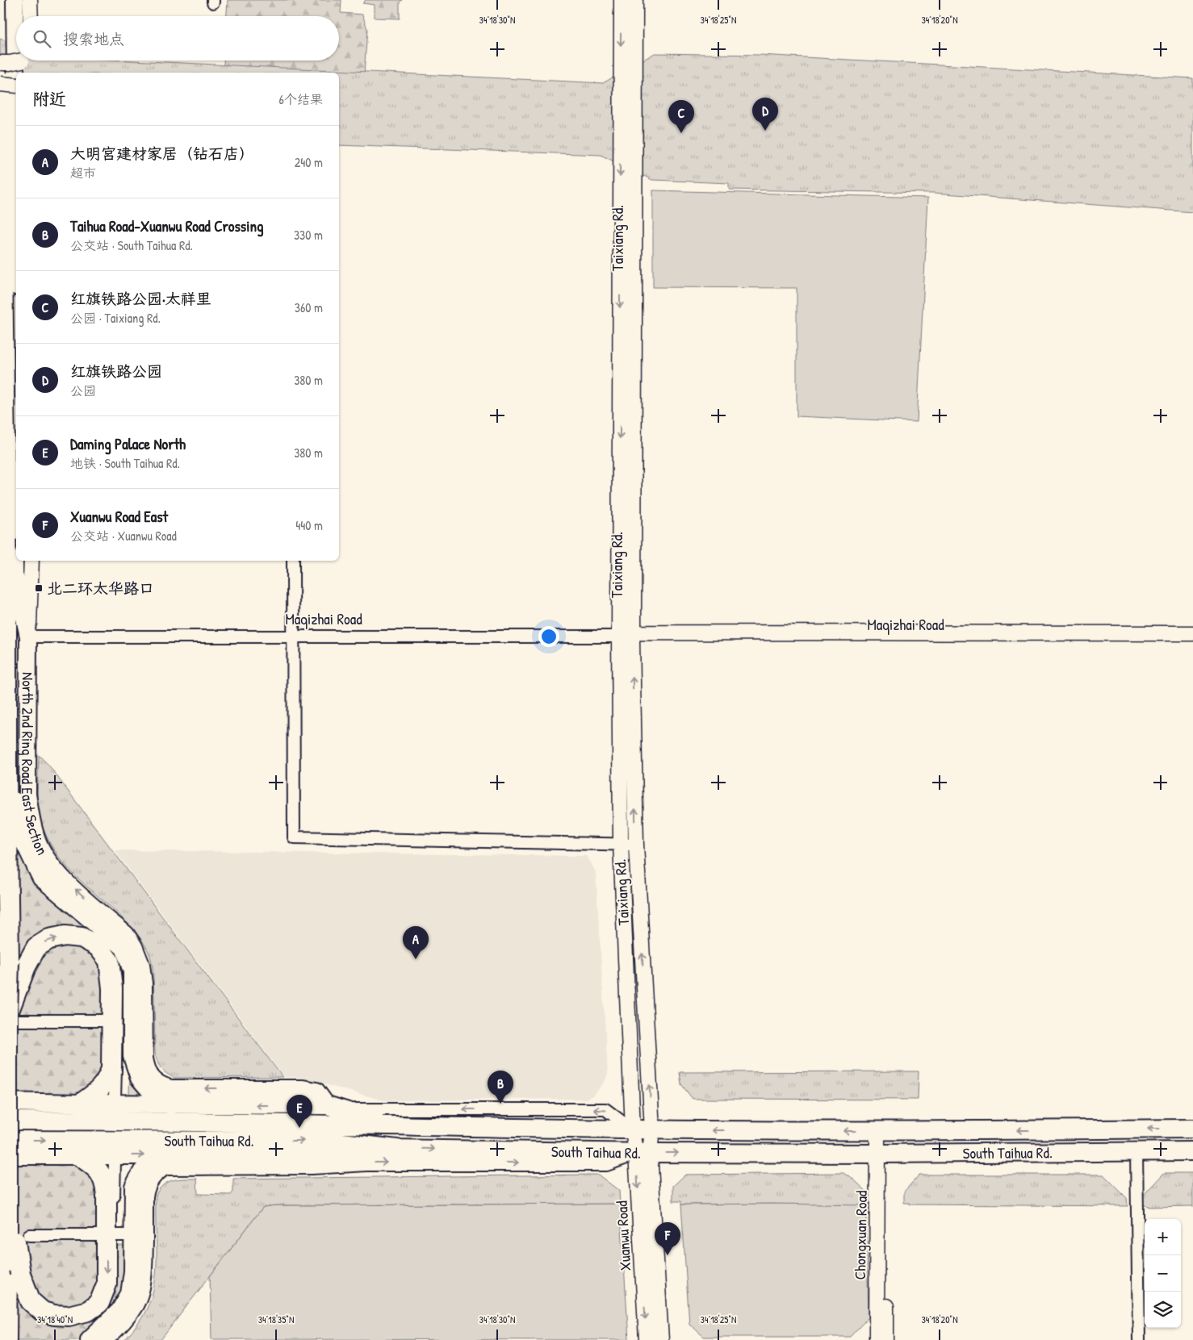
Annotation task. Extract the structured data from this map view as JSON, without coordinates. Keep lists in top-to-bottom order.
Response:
{
  "streets": {
    "main road": ["North 2nd Ring Road East Section", "South Taihua Rd."],
    "street": [
      "Taixiang Rd.",
      "Maqizhai Road",
      "Chongxuan Road",
      "Xuanwu Road"
    ]
  },
  "crossings": [
    ["Taixiang Rd.", "Maqizhai Road"],
    ["Taixiang Rd.", "South Taihua Rd."],
    ["Taixiang Rd.", "Xuanwu Road"],
    ["Maqizhai Road", "North 2nd Ring Road East Section"],
    ["South Taihua Rd.", "Chongxuan Road"],
    ["South Taihua Rd.", "Xuanwu Road"]
  ],
  "one_way": ["North 2nd Ring Road East Section"],
  "places": {
    "transit": ["北二环太华路口"]
  },
  "page": {
    "search": "搜索地点",
    "heading": ["附近", "6个结果"],
    "pins": [
      "D",
      "C",
      "A",
      "B",
      "E",
      "F"
    ],
    "list": [
      {
        "mark": "A",
        "name": "大明宫建材家居（钻石店）",
        "note": "超市",
        "value": "240 m"
      },
      {
        "mark": "B",
        "name": "Taihua Road-Xuanwu Road Crossing",
        "note": "公交站 · South Taihua Rd.",
        "value": "330 m"
      },
      {
        "mark": "C",
        "name": "红旗铁路公园·太祥里",
        "note": "公园 · Taixiang Rd.",
        "value": "360 m"
      },
      {
        "mark": "D",
        "name": "红旗铁路公园",
        "note": "公园",
        "value": "380 m"
      },
      {
        "mark": "E",
        "name": "Daming Palace North",
        "note": "地铁 · South Taihua Rd.",
        "value": "380 m"
      },
      {
        "mark": "F",
        "name": "Xuanwu Road East",
        "note": "公交站 · Xuanwu Road",
        "value": "440 m"
      }
    ],
    "map_buttons": ["+", "−"]
  },
  "coordinates": [
    "34°18'30\"N",
    "34°18'25\"N",
    "34°18'20\"N",
    "34°18'40\"N",
    "34°18'35\"N"
  ]
}
